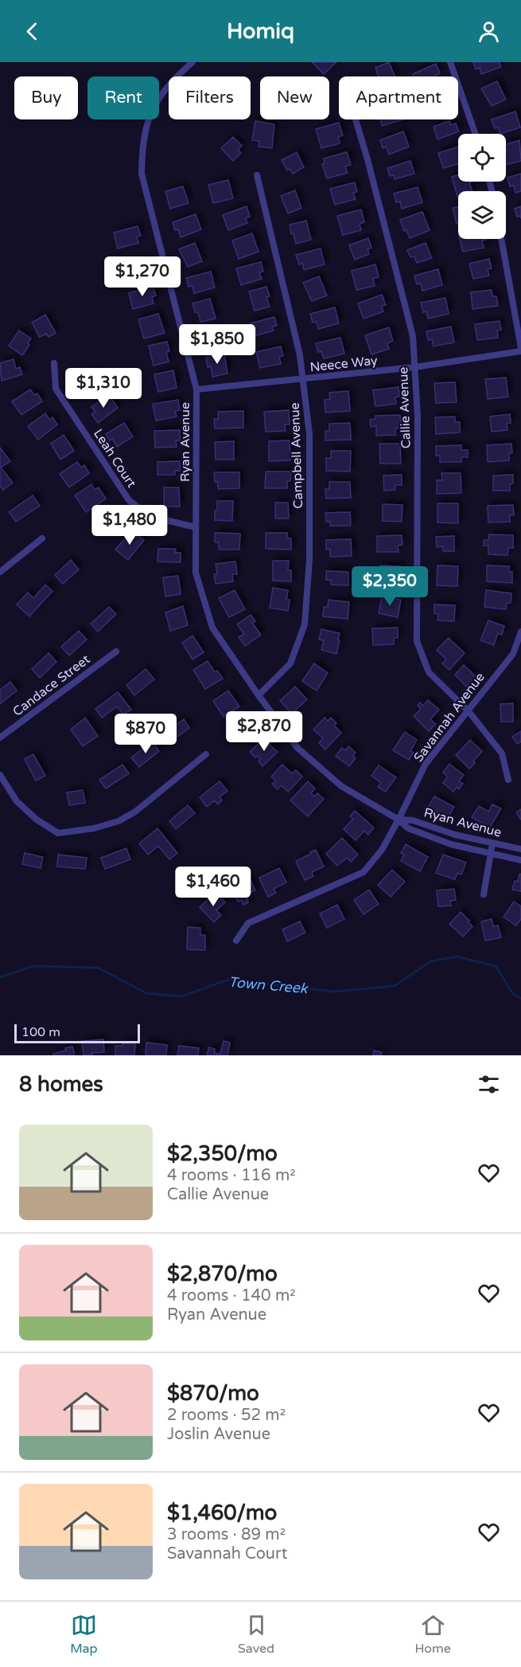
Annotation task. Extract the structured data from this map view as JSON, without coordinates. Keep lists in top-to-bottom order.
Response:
{
  "streets": {
    "street": [
      "Neece Way",
      "Callie Avenue",
      "Ryan Avenue",
      "Campbell Avenue",
      "Leah Court",
      "Candace Street",
      "Savannah Avenue"
    ]
  },
  "crossings": [
    ["Neece Way", "Callie Avenue"],
    ["Neece Way", "Ryan Avenue"],
    ["Neece Way", "Campbell Avenue"],
    ["Callie Avenue", "Savannah Avenue"],
    ["Ryan Avenue", "Campbell Avenue"],
    ["Ryan Avenue", "Leah Court"],
    ["Ryan Avenue", "Savannah Avenue"]
  ],
  "water": ["Town Creek"],
  "scale_bar": "100 m",
  "page": {
    "header": "Homiq",
    "chip": [
      "Buy",
      "Rent",
      "Filters",
      "New",
      "Apartment"
    ],
    "price": [
      "$1,270",
      "$1,850",
      "$1,310",
      "$1,480",
      "$2,350",
      "$2,870",
      "$870",
      "$1,460"
    ],
    "scale": "100 m",
    "heading": "8 homes",
    "list": [
      {
        "name": "$2,350/mo",
        "note": "4 rooms · 116 m² · Callie Avenue"
      },
      {
        "name": "$2,870/mo",
        "note": "4 rooms · 140 m² · Ryan Avenue"
      },
      {
        "name": "$870/mo",
        "note": "2 rooms · 52 m² · Joslin Avenue"
      },
      {
        "name": "$1,460/mo",
        "note": "3 rooms · 89 m² · Savannah Court"
      }
    ],
    "tabs": ["Map", "Saved", "Home"]
  }
}
